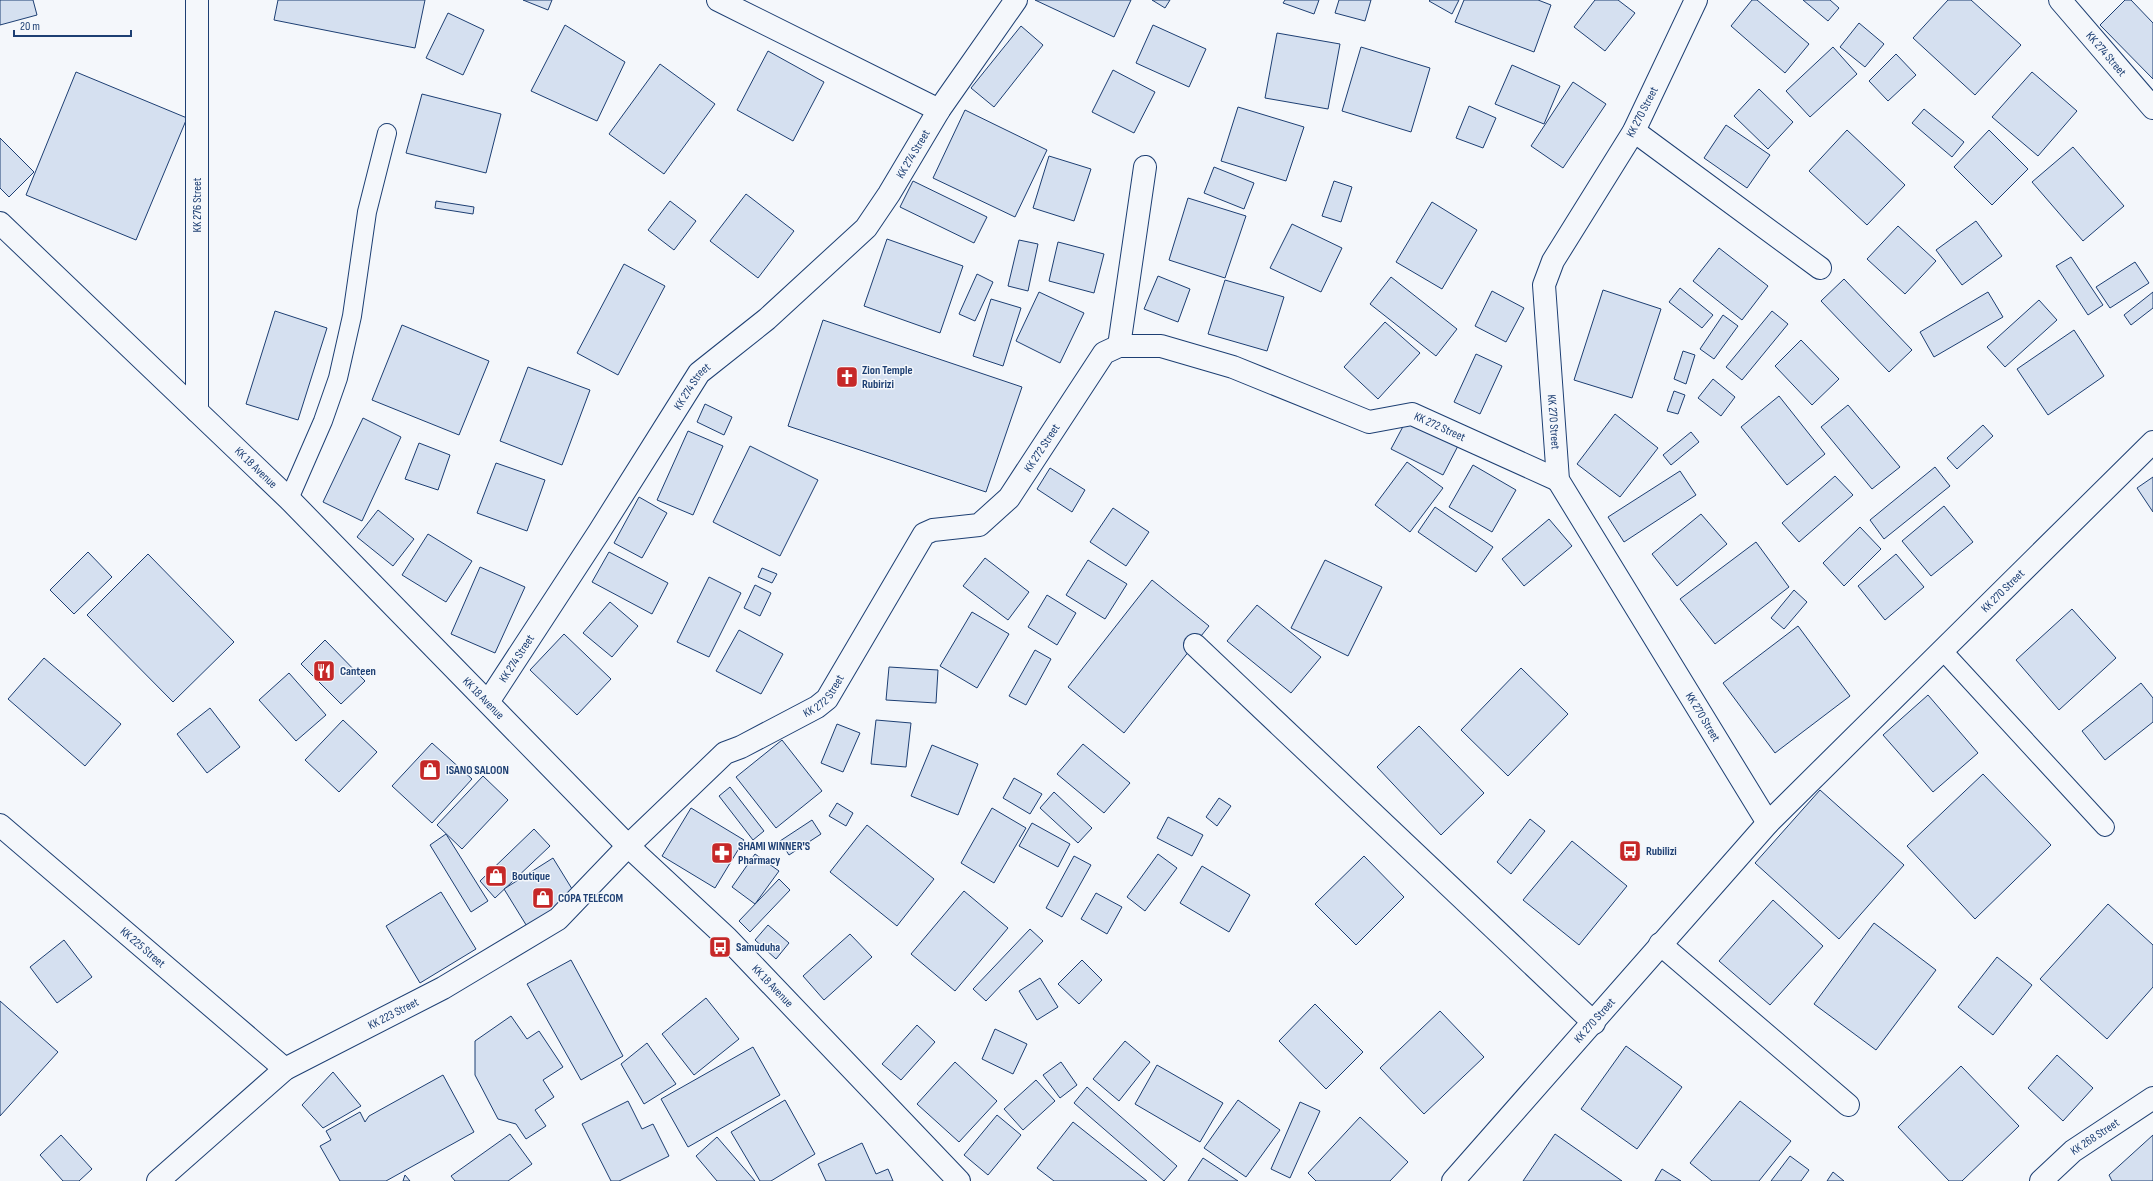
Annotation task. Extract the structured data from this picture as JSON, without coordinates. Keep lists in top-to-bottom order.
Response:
{
  "streets": {
    "street": [
      "KK 274 Street",
      "KK 270 Street",
      "KK 276 Street",
      "KK 272 Street",
      "KK 18 Avenue",
      "KK 225 Street",
      "KK 223 Street",
      "KK 268 Street"
    ]
  },
  "crossings": [
    ["KK 274 Street", "KK 18 Avenue"],
    ["KK 270 Street", "KK 272 Street"],
    ["KK 276 Street", "KK 18 Avenue"],
    ["KK 272 Street", "KK 18 Avenue"],
    ["KK 272 Street", "KK 223 Street"],
    ["KK 18 Avenue", "KK 223 Street"],
    ["KK 225 Street", "KK 223 Street"]
  ],
  "places": {
    "church": ["Zion Temple Rubirizi"],
    "restaurant": ["Canteen"],
    "shop": ["ISANO SALOON", "Boutique", "COPA TELECOM"],
    "bus stop": ["Rubilizi", "Samuduha"],
    "pharmacy": ["SHAMI WINNER'S Pharmacy"]
  },
  "scale_bar": "20 m"
}
